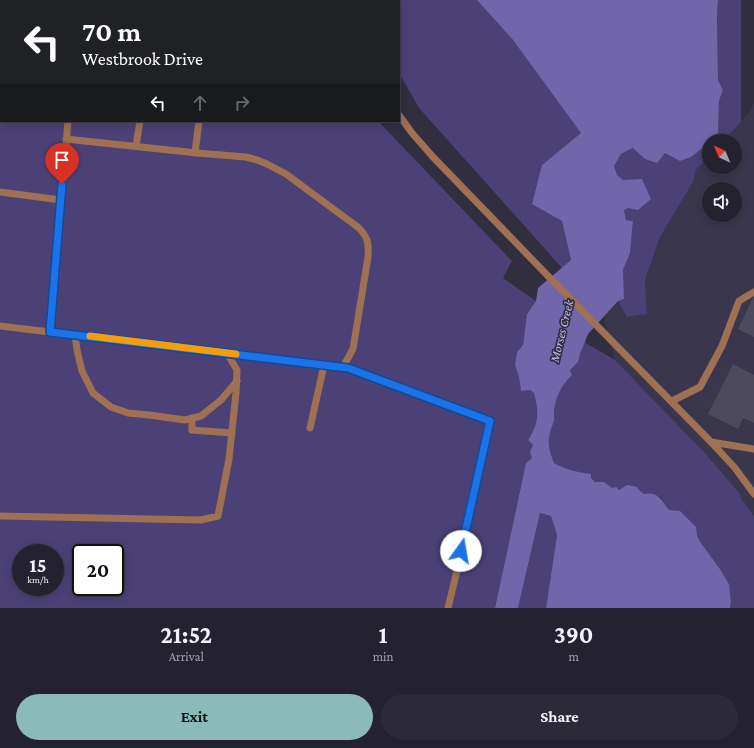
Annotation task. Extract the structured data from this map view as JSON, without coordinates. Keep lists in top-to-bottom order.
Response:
{
  "water": ["Morses Creek"],
  "north": "top left",
  "page": {
    "turn": ["70 m", "Westbrook Drive"],
    "speed": "15 km/h",
    "limit": "20",
    "eta": [
      "21:52",
      "Arrival",
      "1",
      "min",
      "390",
      "m"
    ],
    "buttons": ["Exit", "Share"]
  }
}
